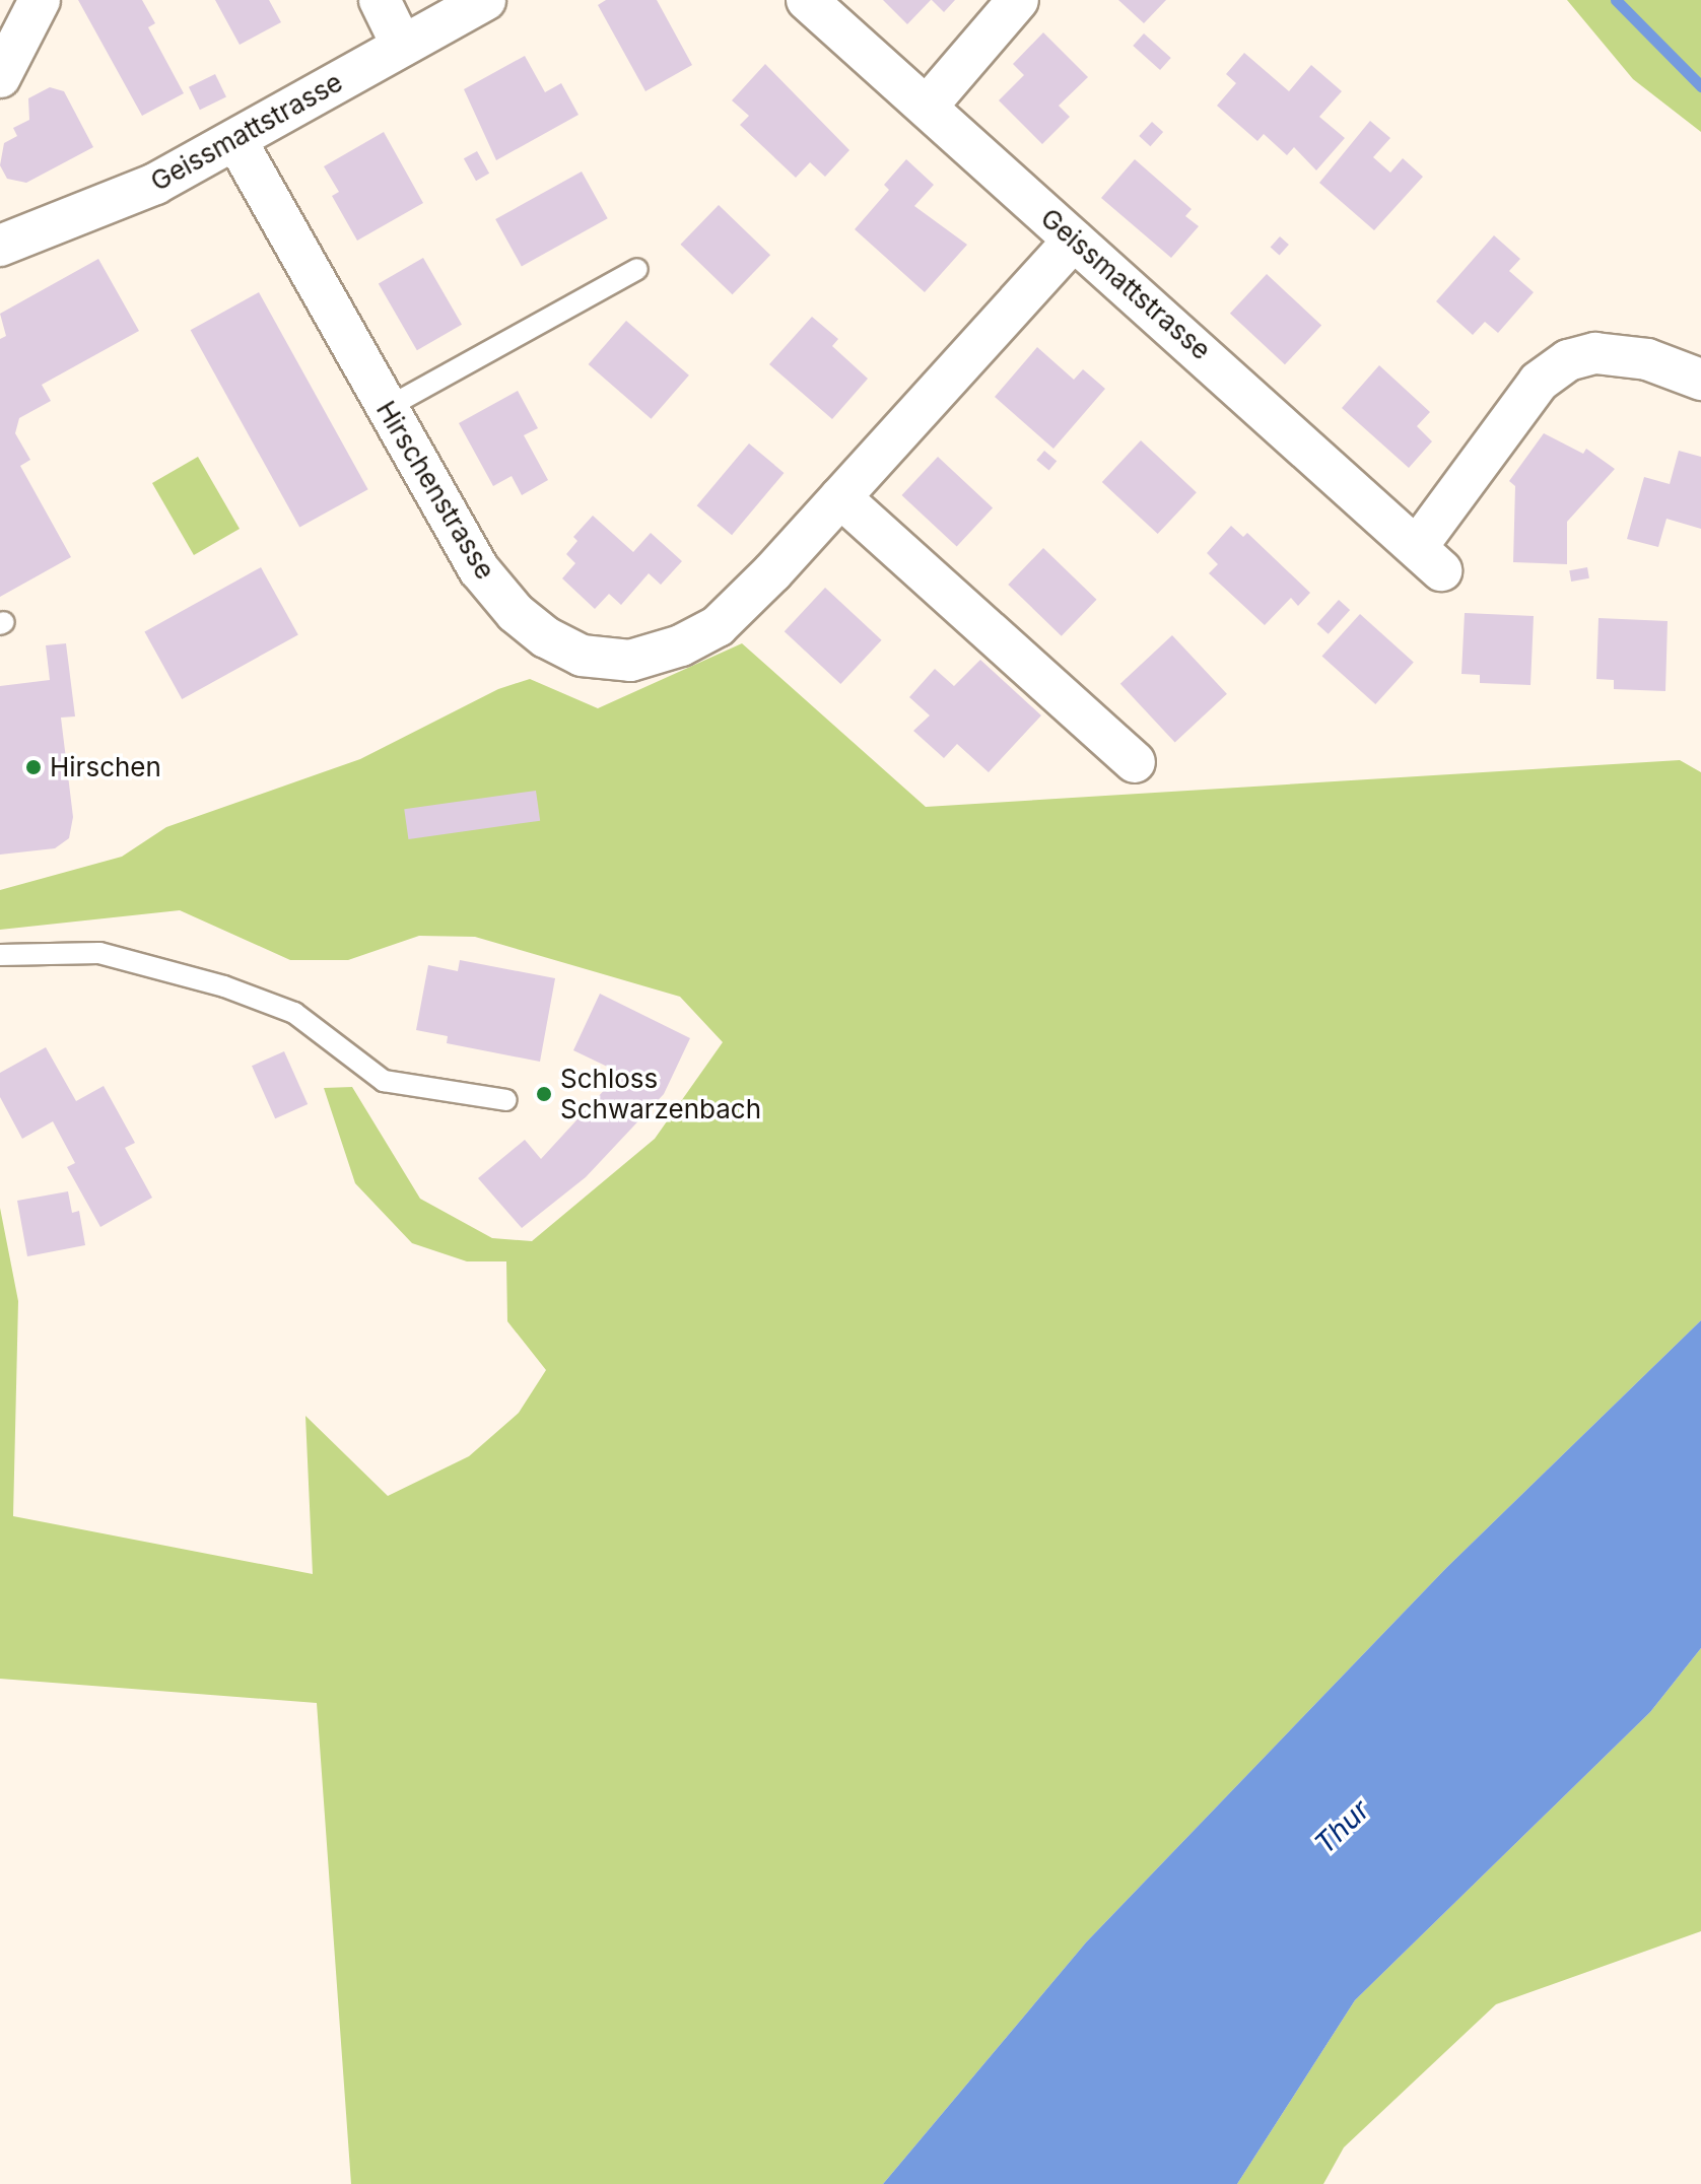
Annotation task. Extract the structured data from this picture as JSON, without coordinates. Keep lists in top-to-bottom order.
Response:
{
  "streets": {
    "street": ["Geissmattstrasse", "Hirschenstrasse"]
  },
  "crossings": [
    ["Geissmattstrasse", "Hirschenstrasse"]
  ],
  "water": ["Thur"],
  "places": ["Hirschen", "Schloss Schwarzenbach"]
}
